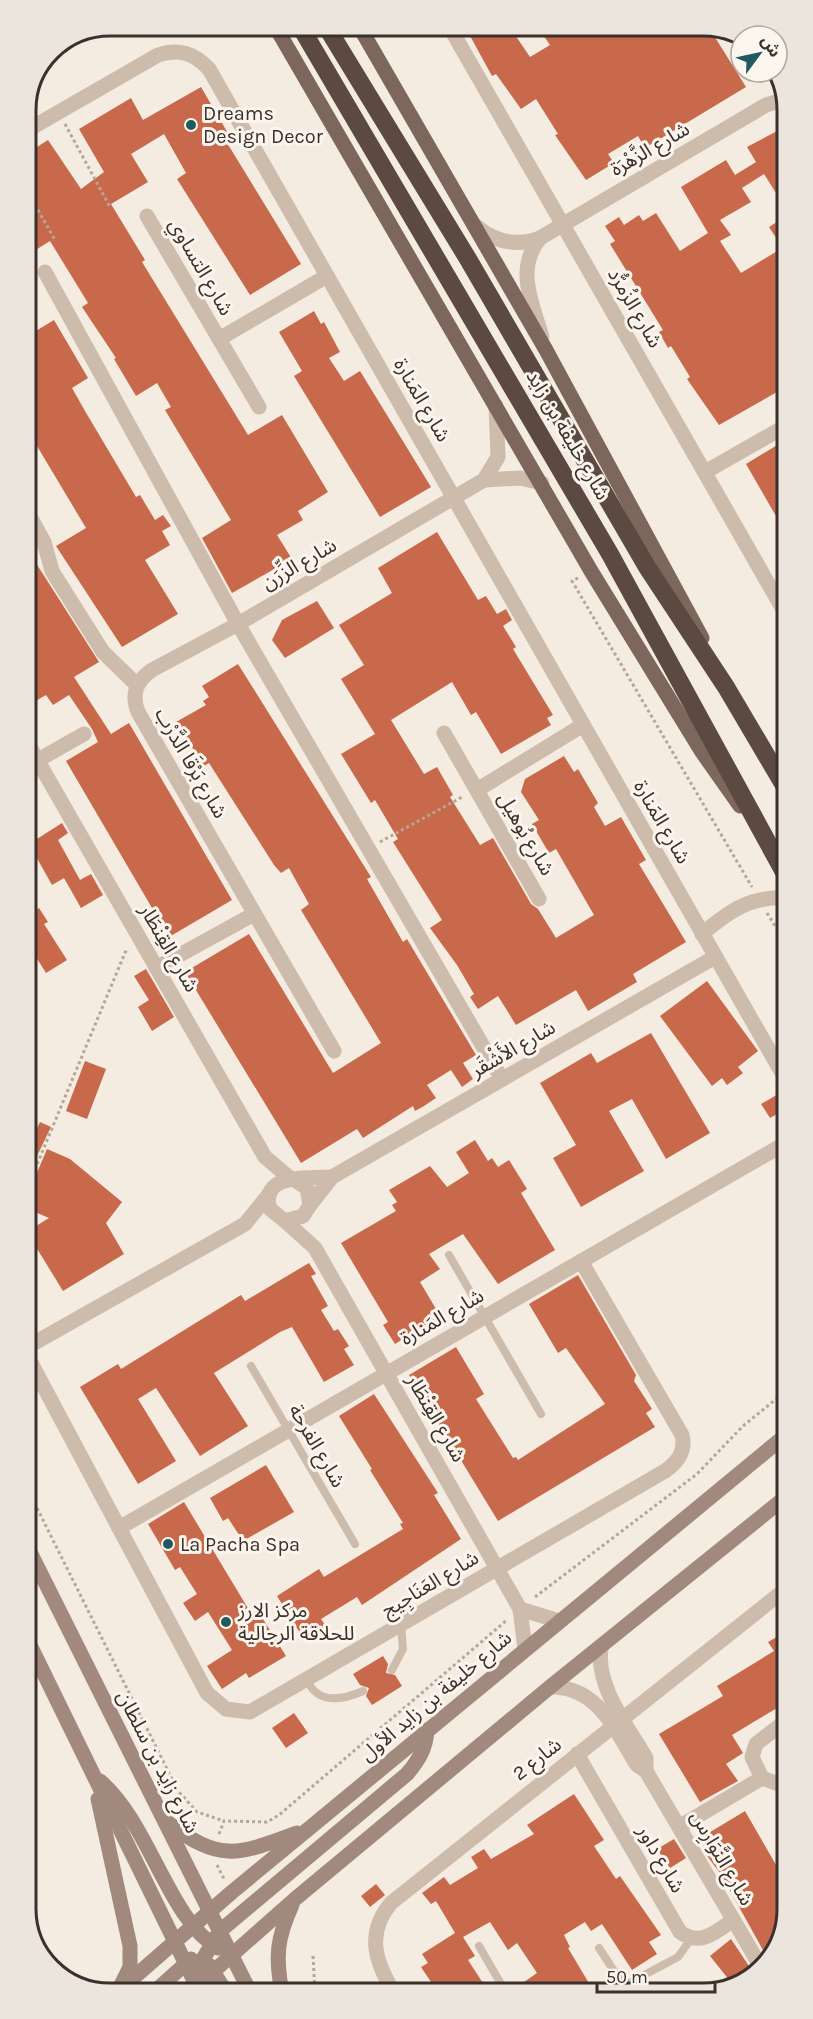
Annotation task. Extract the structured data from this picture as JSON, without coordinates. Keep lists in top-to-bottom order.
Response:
{
  "streets": {
    "highway": ["شارع خليفة بن زايد"],
    "main road": ["شارع خليفة بن زايد الأول", "شارع زايد بن سلطان"],
    "street": [
      "شارع الزَّهْرَة",
      "شارع التساوي",
      "شارع الزُمرُّد",
      "شارع المَنارة",
      "شارع الزِّرَن",
      "شارع بَرْقَا الدَّرْب",
      "شارع بُوهيل",
      "شارع القِنْطَار",
      "شارع الأَشْقَر",
      "شارع العَنَاجِيج",
      "شارع 2",
      "شارع النَّوَارِس",
      "شارع داور"
    ],
    "lane": ["شارع الفرحة"]
  },
  "crossings": [
    ["شارع الزَّهْرَة", "شارع الزُمرُّد"],
    ["شارع التساوي", "شارع المَنارة"],
    ["شارع المَنارة", "شارع الزِّرَن"],
    ["شارع المَنارة", "شارع بُوهيل"],
    ["شارع المَنارة", "شارع القِنْطَار"],
    ["شارع المَنارة", "شارع الأَشْقَر"],
    ["شارع المَنارة", "شارع الفرحة"],
    ["شارع المَنارة", "شارع العَنَاجِيج"],
    ["شارع الزِّرَن", "شارع بَرْقَا الدَّرْب"],
    ["شارع القِنْطَار", "شارع الأَشْقَر"],
    ["شارع القِنْطَار", "شارع العَنَاجِيج"],
    ["شارع القِنْطَار", "شارع خليفة بن زايد الأول"],
    ["شارع خليفة بن زايد الأول", "شارع زايد بن سلطان"],
    ["شارع 2", "شارع النَّوَارِس"],
    ["شارع 2", "شارع داور"]
  ],
  "places": ["Dreams Design Decor", "La Pacha Spa", "مركز الارز للحلاقة الرجالية"],
  "scale_bar": "50 m",
  "north": "top right"
}
